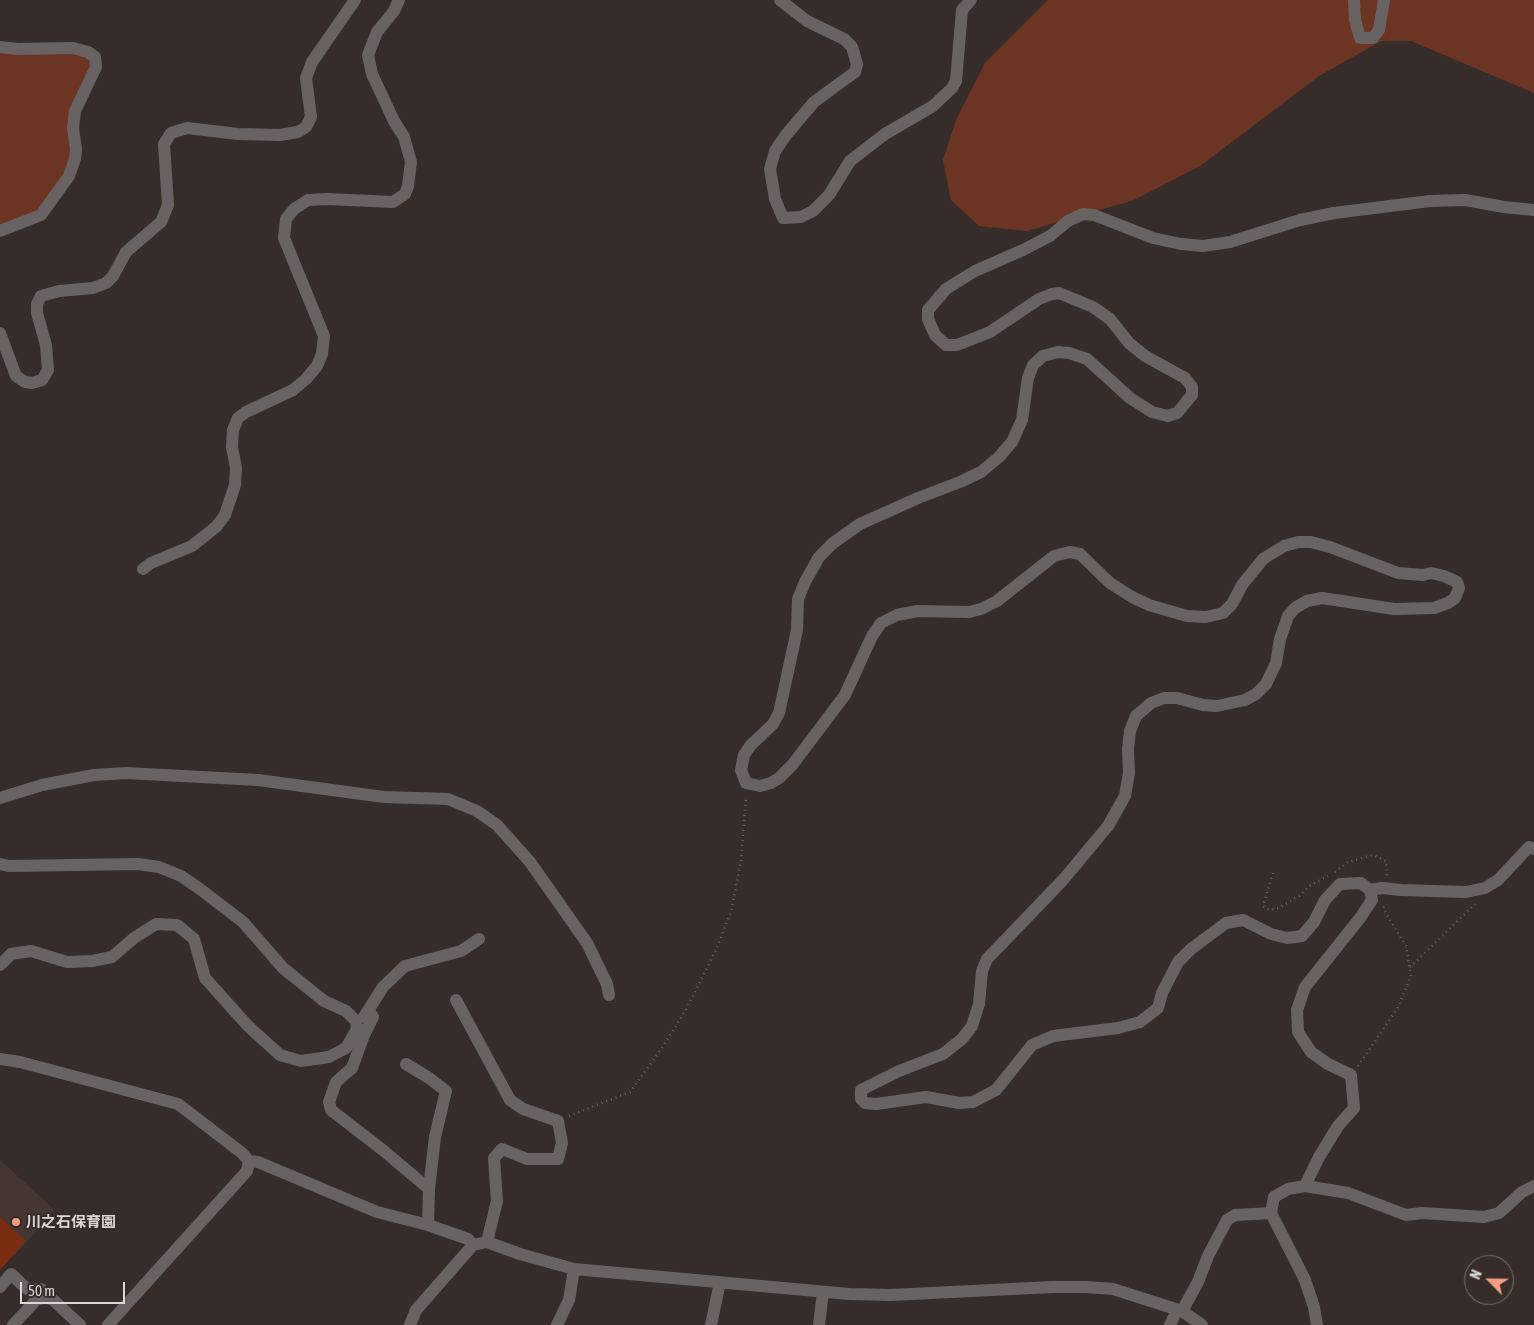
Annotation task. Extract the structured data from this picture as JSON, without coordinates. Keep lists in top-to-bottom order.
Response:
{
  "places": ["川之石保育園"],
  "scale_bar": "50 m",
  "north": "top left"
}
